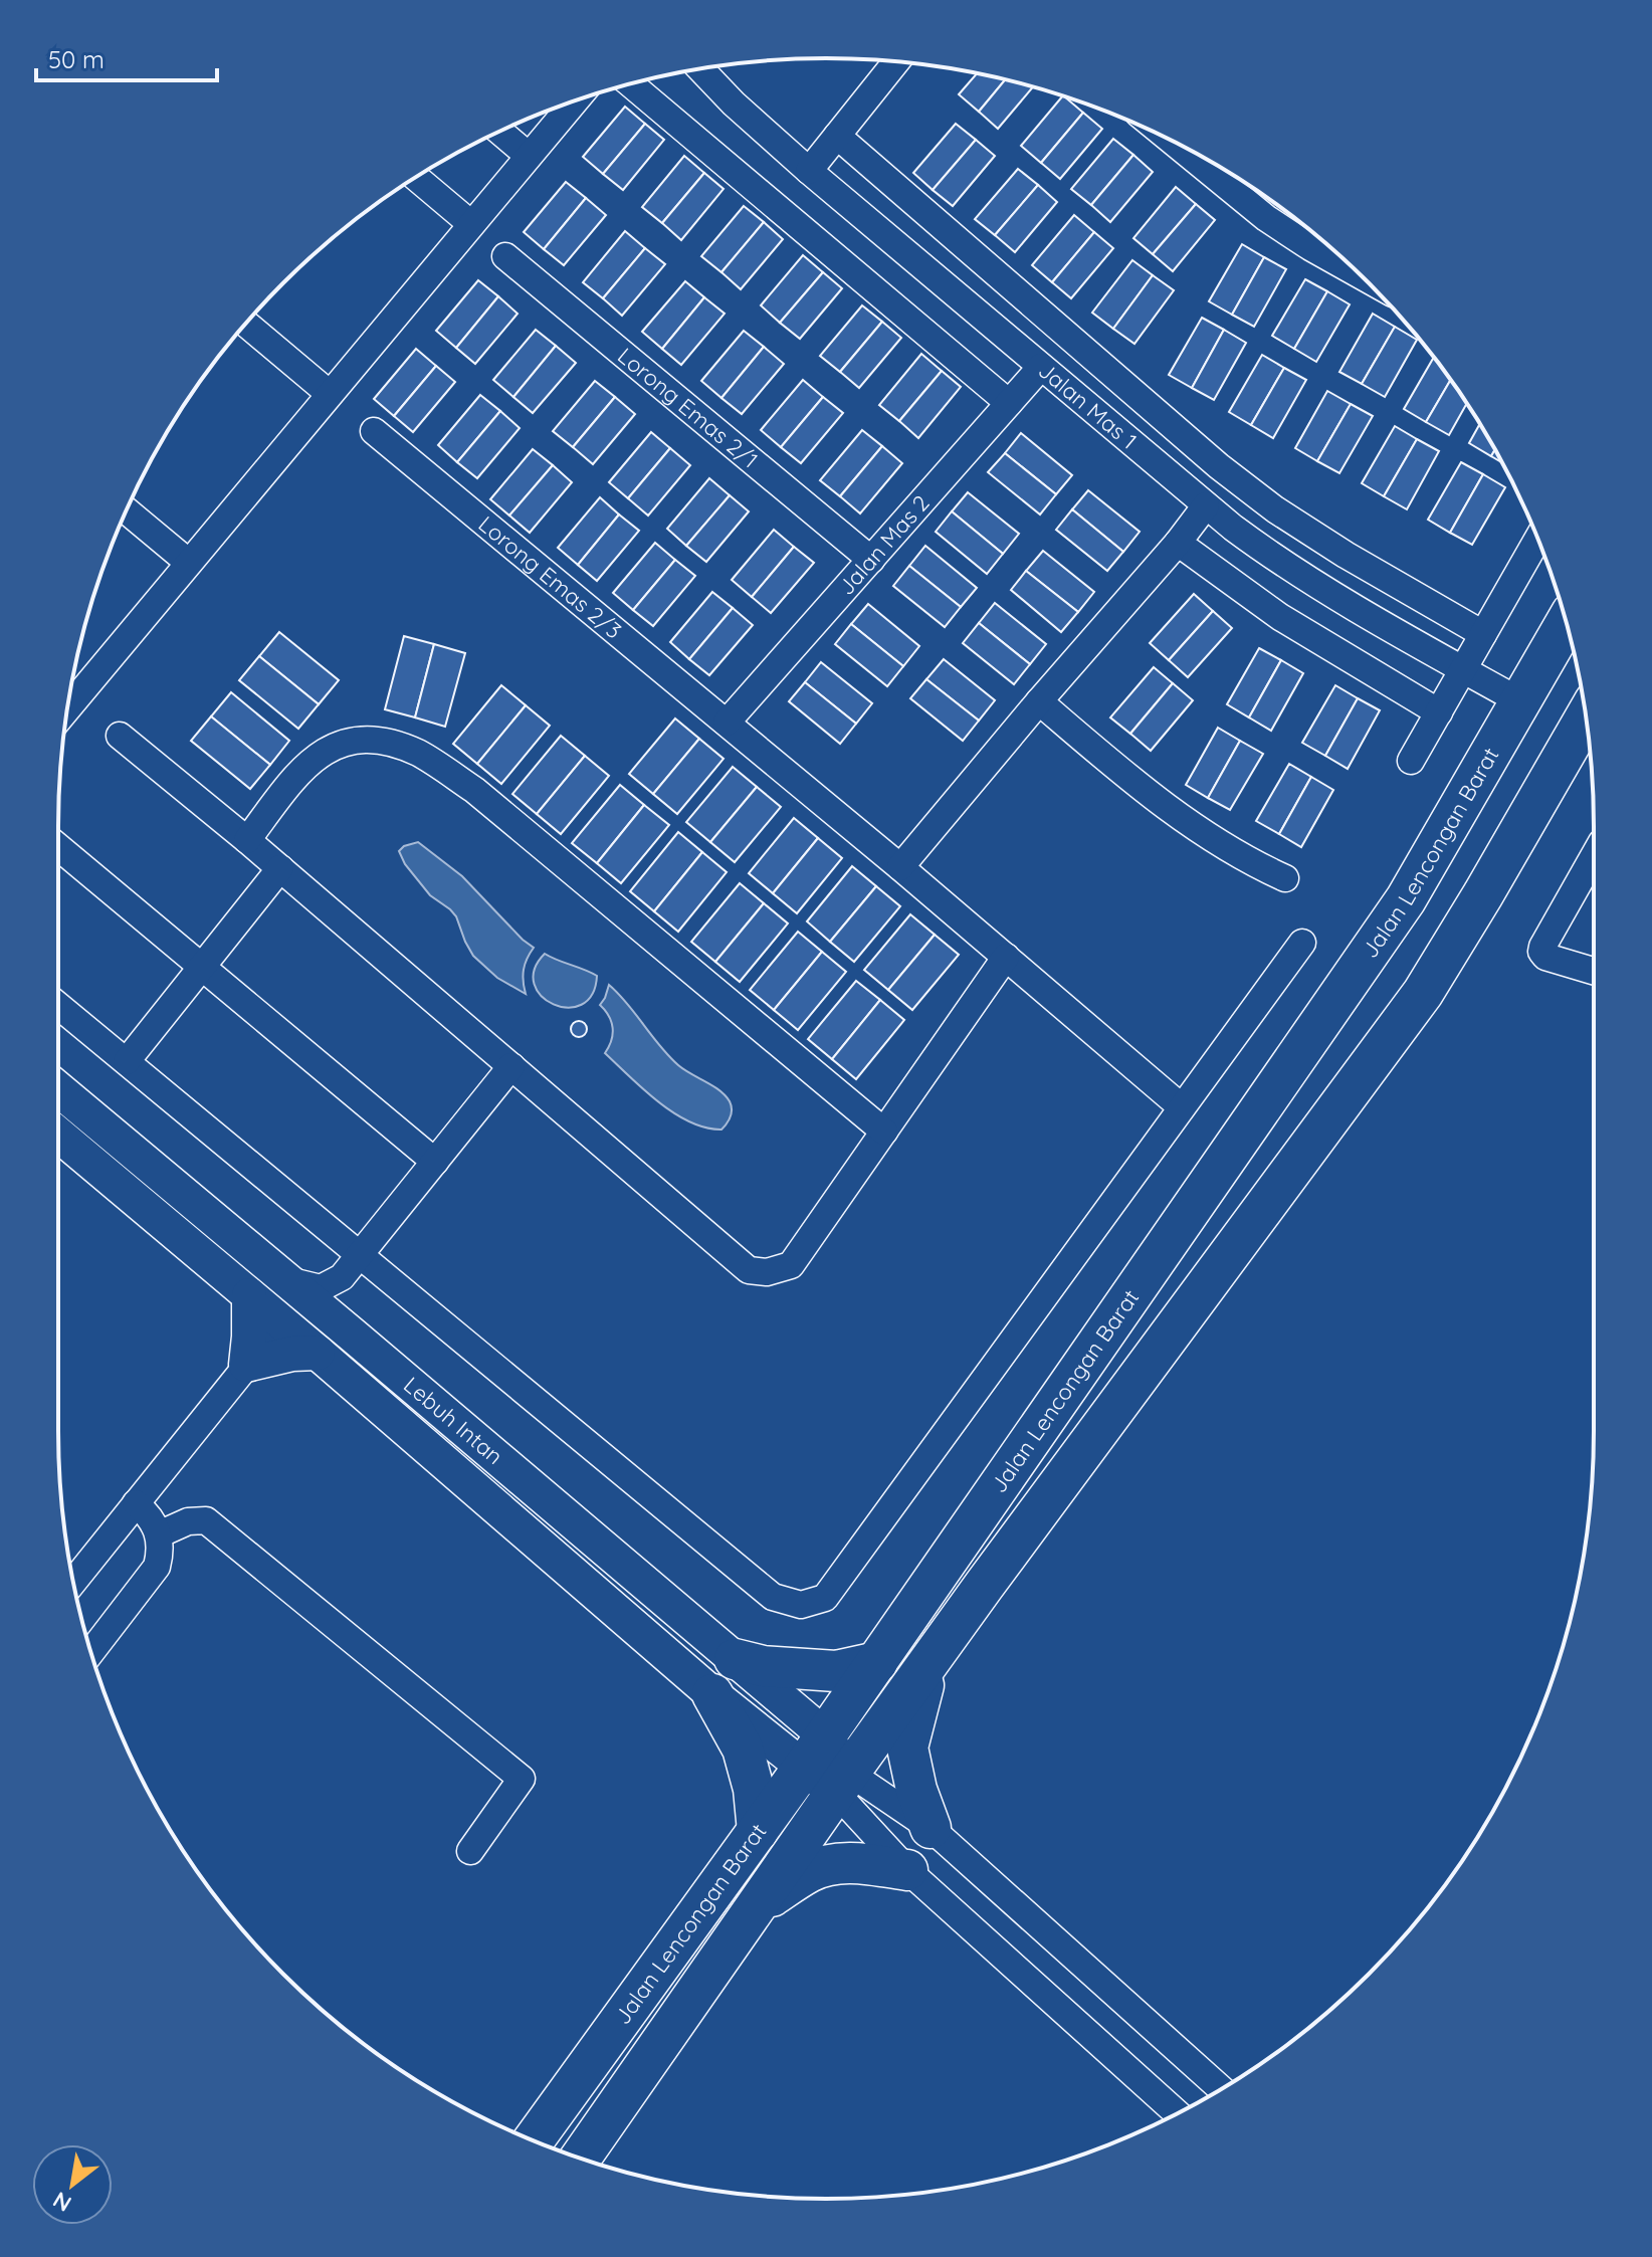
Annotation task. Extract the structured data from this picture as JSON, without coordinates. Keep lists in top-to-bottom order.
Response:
{
  "streets": {
    "highway": ["Jalan Lencongan Barat"],
    "main road": ["Lebuh Intan"],
    "street": [
      "Jalan Mas 1",
      "Lorong Emas 2/1",
      "Jalan Mas 2",
      "Lorong Emas 2/3"
    ]
  },
  "crossings": [
    ["Jalan Mas 1", "Jalan Mas 2"],
    ["Jalan Mas 1", "Jalan Lencongan Barat"],
    ["Lorong Emas 2/1", "Jalan Mas 2"],
    ["Jalan Mas 2", "Lorong Emas 2/3"],
    ["Jalan Lencongan Barat", "Lebuh Intan"]
  ],
  "scale_bar": "50 m",
  "north": "bottom left"
}
